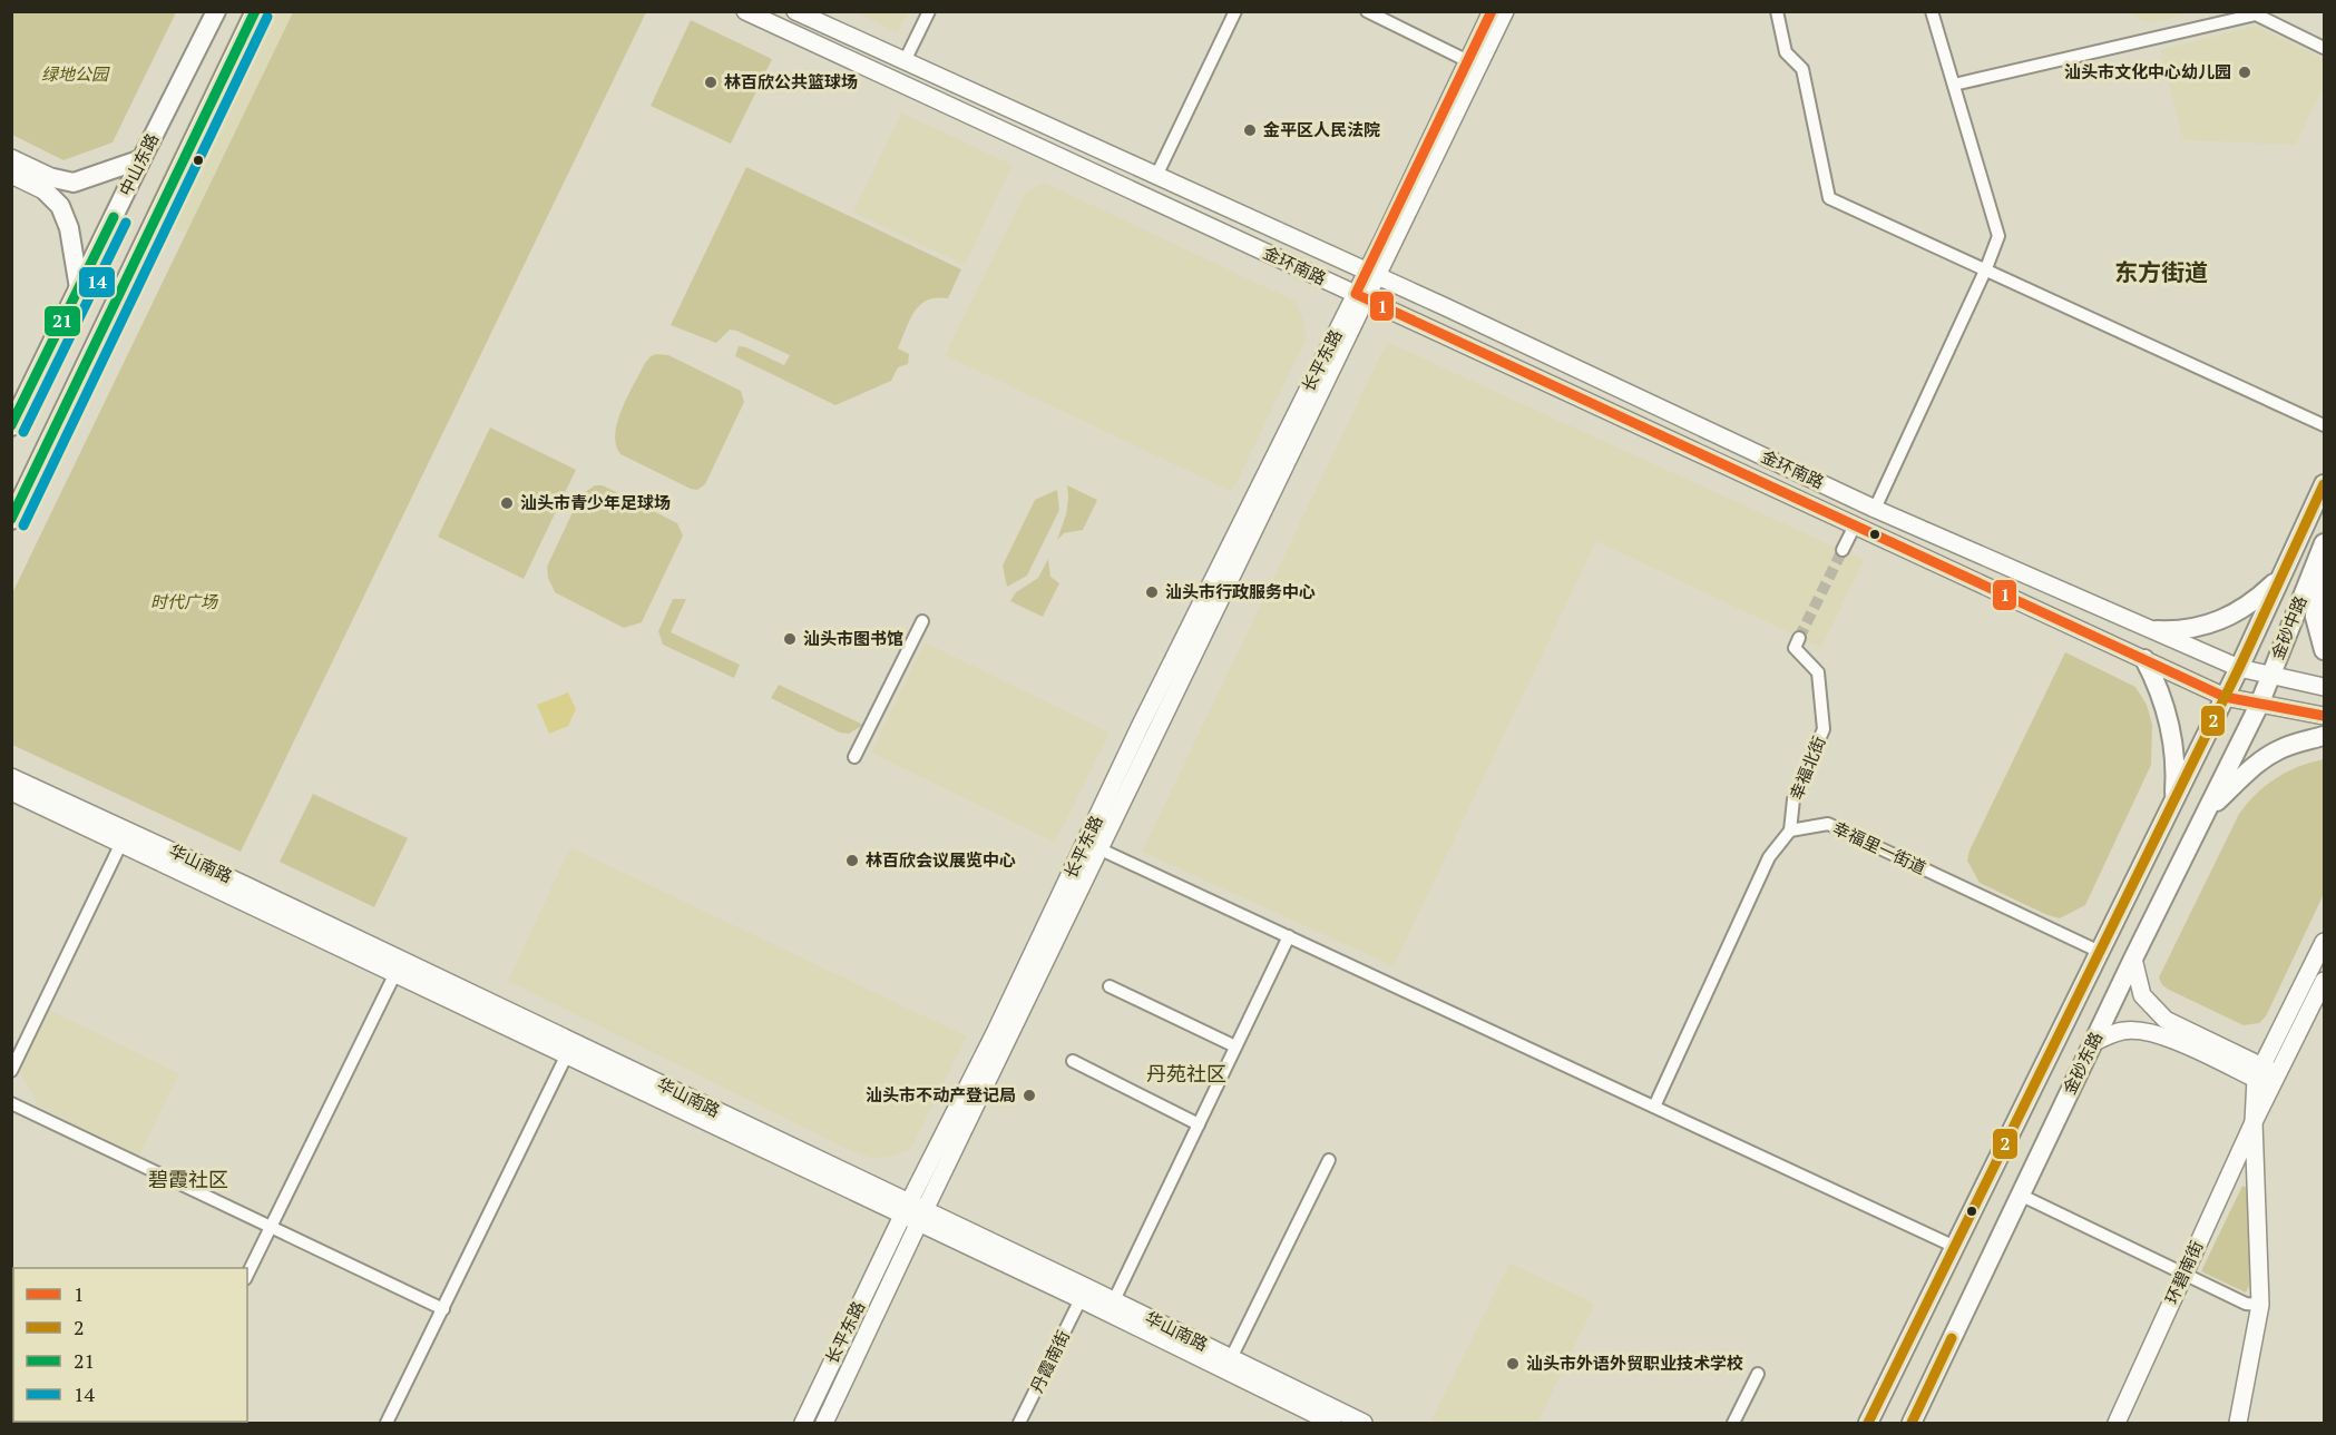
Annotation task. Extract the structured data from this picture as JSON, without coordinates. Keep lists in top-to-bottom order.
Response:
{
  "streets": {
    "main road": ["中山东路", "金砂中路", "金砂东路"],
    "street": [
      "金环南路",
      "长平东路",
      "幸福北街",
      "幸福里一街道",
      "华山南路",
      "环碧南街",
      "丹霞南街"
    ]
  },
  "crossings": [
    ["金环南路", "长平东路"],
    ["金环南路", "金砂中路"],
    ["金环南路", "金砂东路"],
    ["长平东路", "华山南路"],
    ["金砂中路", "金砂东路"],
    ["幸福北街", "幸福里一街道"],
    ["幸福里一街道", "金砂东路"],
    ["华山南路", "丹霞南街"]
  ],
  "districts": ["东方街道", "丹苑社区", "碧霞社区"],
  "parks": ["绿地公园", "时代广场"],
  "places": [
    "汕头市文化中心幼儿园",
    "林百欣公共篮球场",
    "金平区人民法院",
    "汕头市青少年足球场",
    "汕头市行政服务中心",
    "汕头市图书馆",
    "林百欣会议展览中心",
    "汕头市不动产登记局",
    "汕头市外语外贸职业技术学校"
  ],
  "lines": [
    "transit line 1",
    "transit line 21",
    "transit line 14",
    "transit line 2"
  ],
  "legend": [
    "1",
    "2",
    "21",
    "14"
  ]
}
